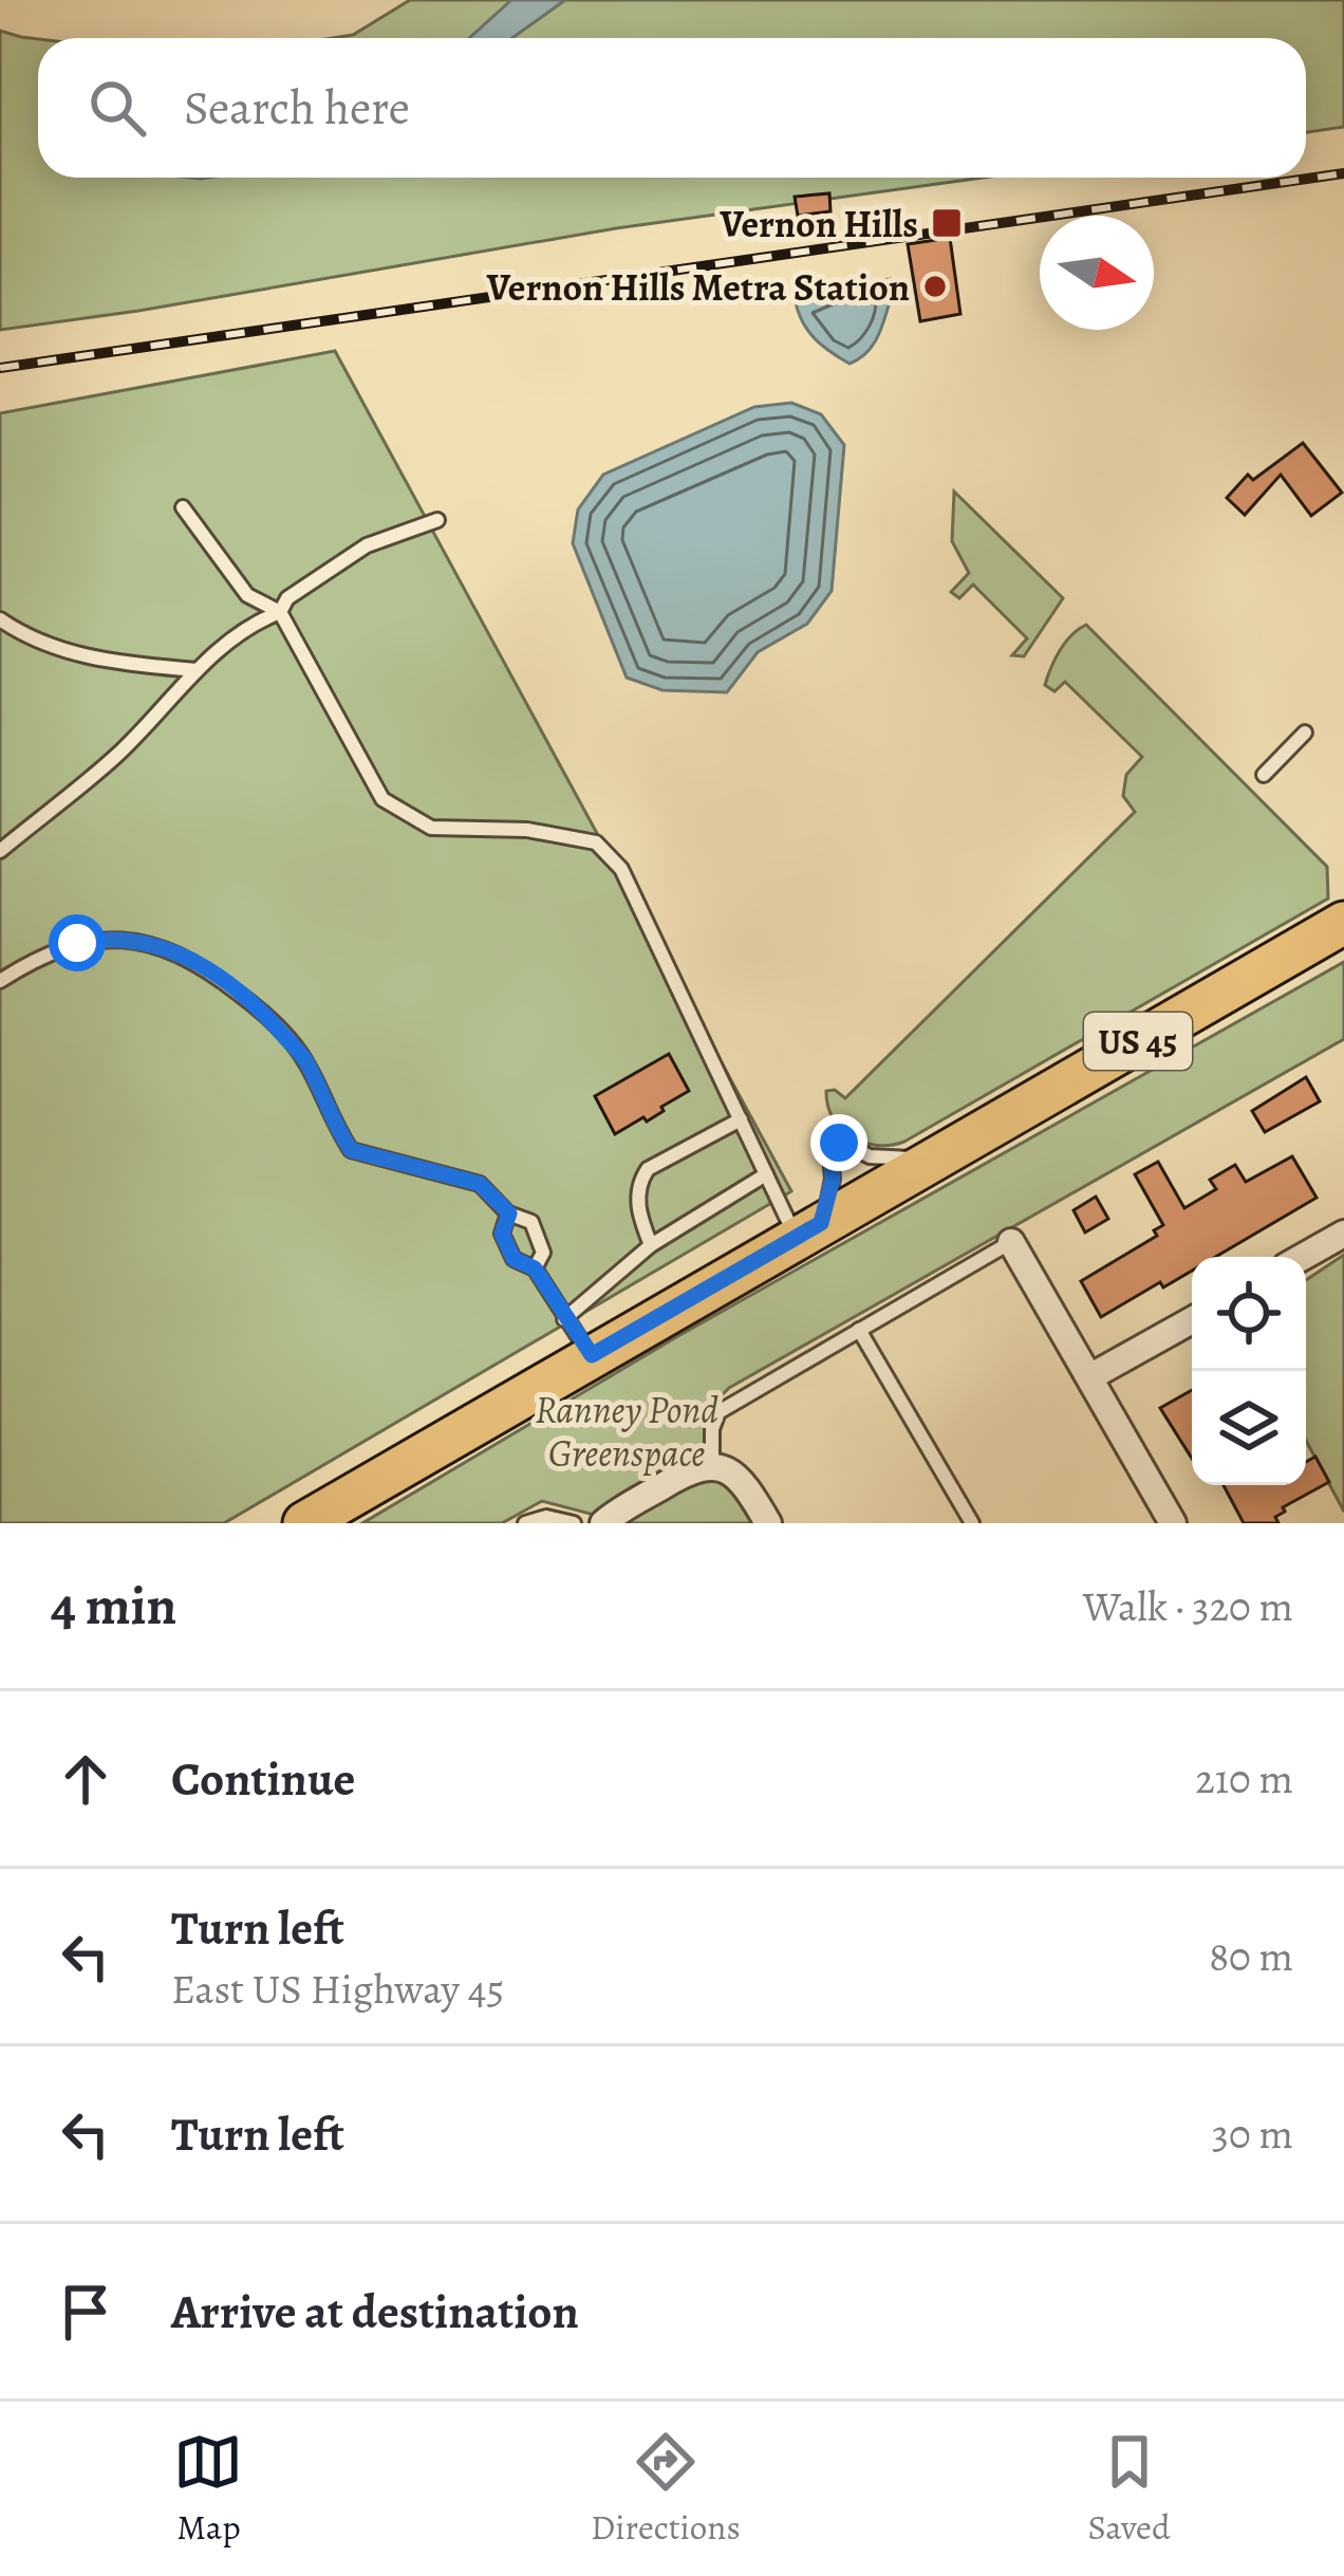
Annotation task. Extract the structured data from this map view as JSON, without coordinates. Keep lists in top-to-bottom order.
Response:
{
  "streets": {
    "main road": ["US 45"]
  },
  "parks": ["Ranney Pond Greenspace"],
  "places": {
    "transit": ["Vernon Hills"],
    "other": ["Vernon Hills Metra Station"]
  },
  "north": "right",
  "page": {
    "search": "Search here",
    "heading": ["4 min", "Walk · 320 m"],
    "list": [
      ["Continue", "210 m"],
      ["Turn left", "East US Highway 45", "80 m"],
      ["Turn left", "30 m"],
      "Arrive at destination"
    ],
    "nav": ["Map", "Directions", "Saved"]
  }
}
